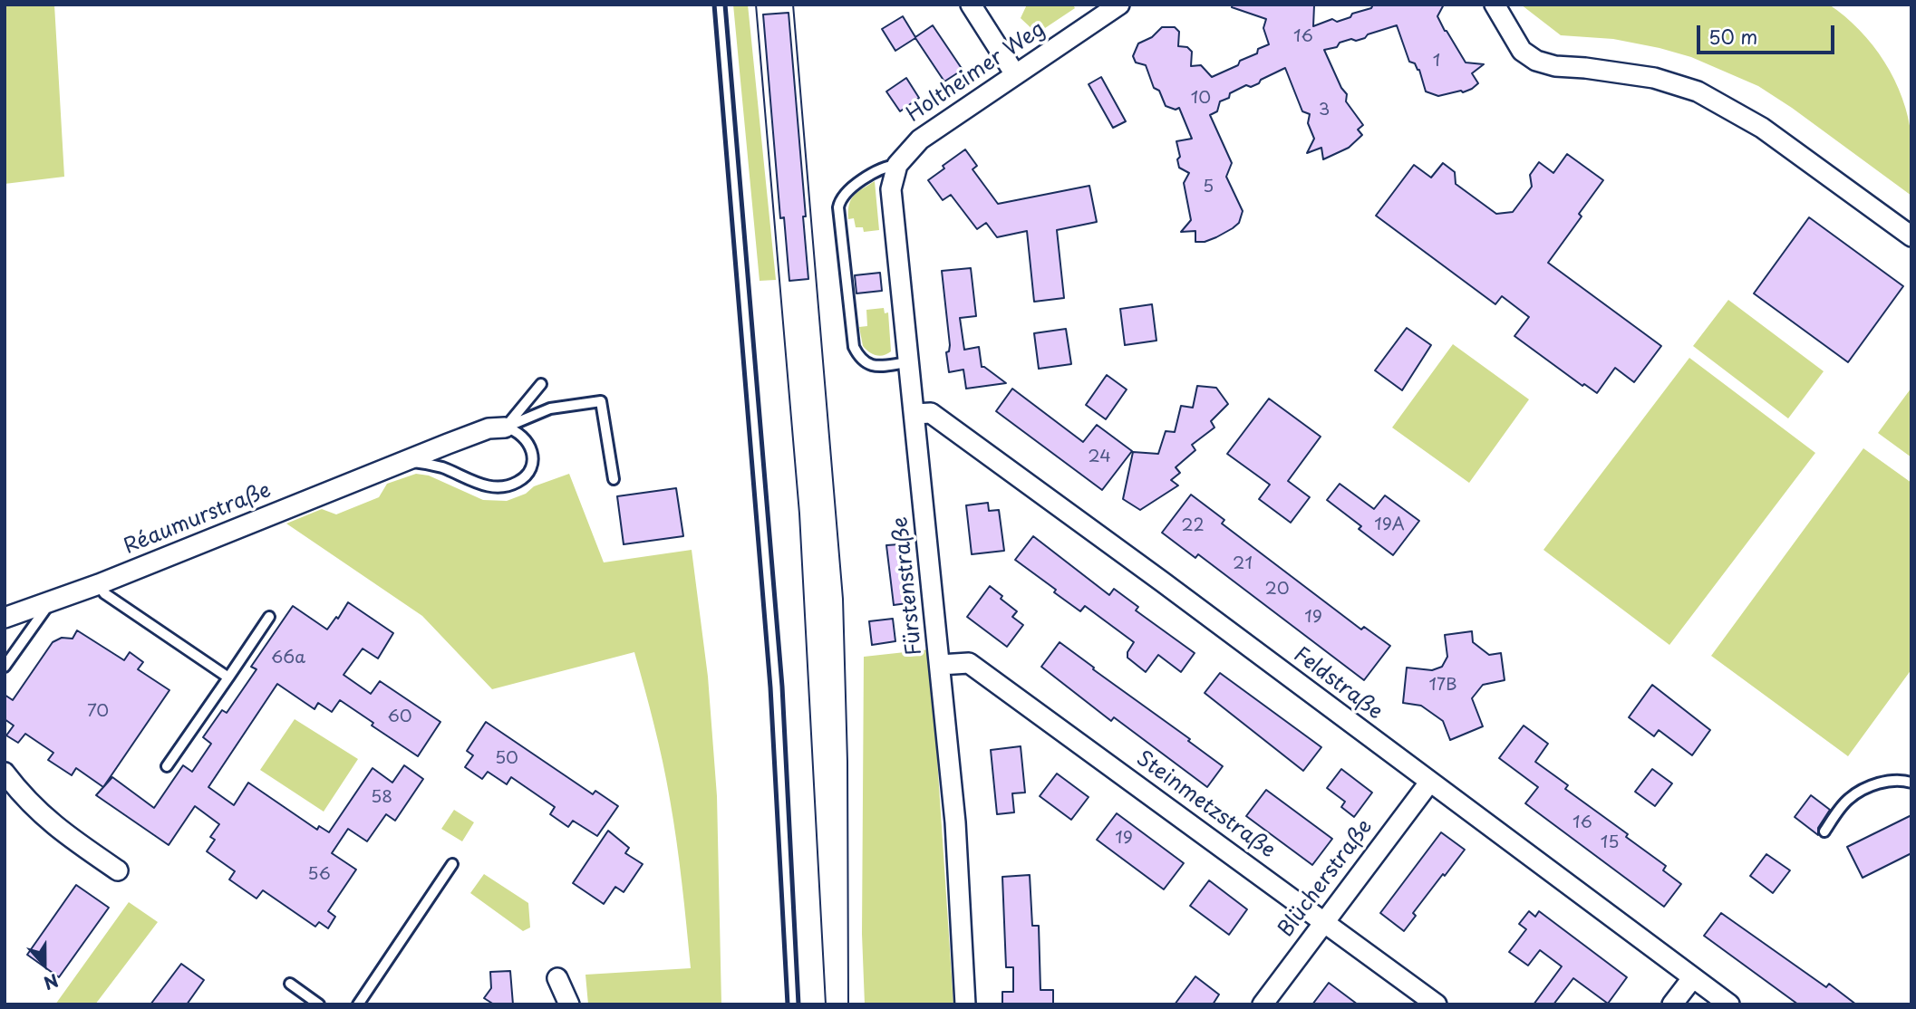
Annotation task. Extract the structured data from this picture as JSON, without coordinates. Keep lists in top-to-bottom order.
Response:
{
  "streets": {
    "street": [
      "Holtheimer Weg",
      "Réaumurstraße",
      "Fürstenstraße",
      "Feldstraße",
      "Steinmetzstraße",
      "Blücherstraße"
    ]
  },
  "crossings": [
    ["Holtheimer Weg", "Fürstenstraße"],
    ["Fürstenstraße", "Feldstraße"],
    ["Fürstenstraße", "Steinmetzstraße"],
    ["Feldstraße", "Blücherstraße"],
    ["Steinmetzstraße", "Blücherstraße"]
  ],
  "house_numbers": [
    "16",
    "1",
    "10",
    "3",
    "5",
    "24",
    "19A",
    "22",
    "21",
    "20",
    "19",
    "66a",
    "17B",
    "70",
    "60",
    "50",
    "58",
    "16",
    "19",
    "15",
    "56"
  ],
  "scale_bar": "50 m",
  "north": "bottom"
}
